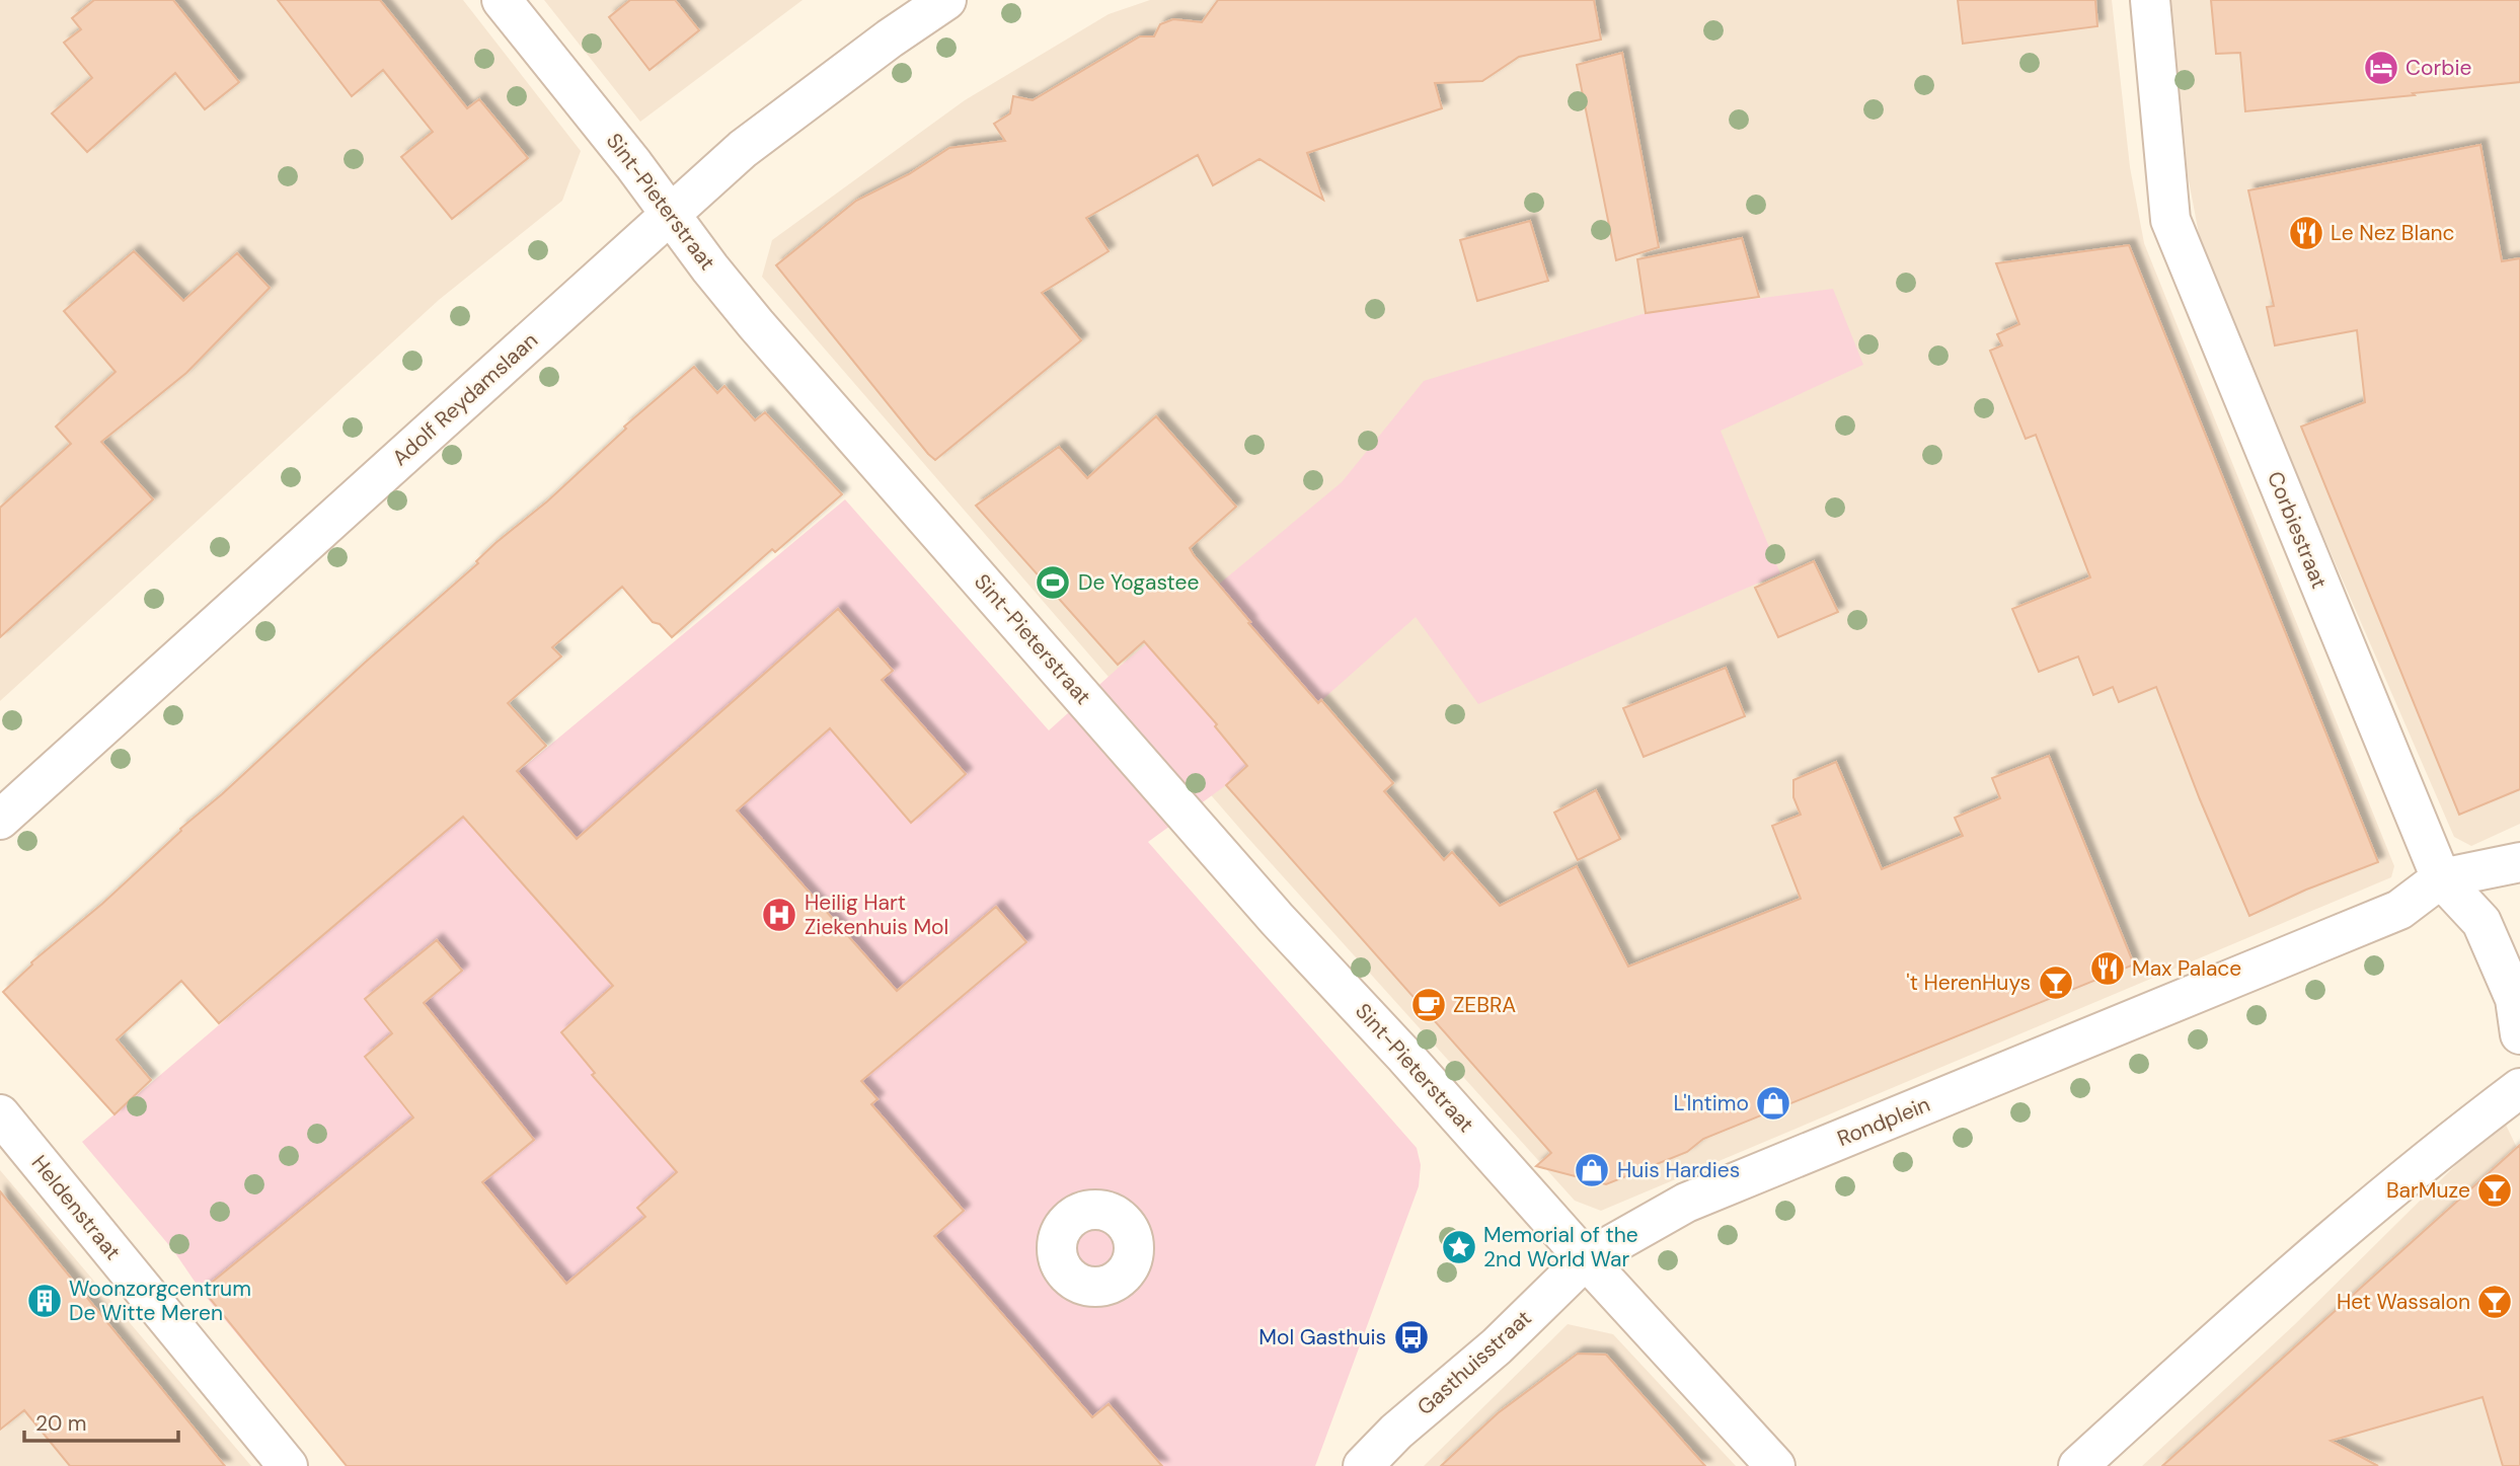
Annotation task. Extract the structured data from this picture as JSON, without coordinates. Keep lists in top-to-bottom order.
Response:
{
  "streets": {
    "street": [
      "Sint-Pieterstraat",
      "Adolf Reydamslaan",
      "Corbiestraat",
      "Rondplein",
      "Heldenstraat",
      "Gasthuisstraat"
    ]
  },
  "crossings": [
    ["Sint-Pieterstraat", "Adolf Reydamslaan"],
    ["Sint-Pieterstraat", "Rondplein"],
    ["Sint-Pieterstraat", "Gasthuisstraat"],
    ["Corbiestraat", "Rondplein"],
    ["Rondplein", "Gasthuisstraat"]
  ],
  "places": {
    "hotel": ["Corbie"],
    "restaurant": ["Le Nez Blanc", "Max Palace"],
    "sports": ["De Yogastee"],
    "hospital": ["Heilig Hart Ziekenhuis Mol"],
    "bar": ["'t HerenHuys", "BarMuze", "Het Wassalon"],
    "cafe": ["ZEBRA"],
    "shop": ["L'Intimo", "Huis Hardies"],
    "place": ["Memorial of the 2nd World War"],
    "building": ["Woonzorgcentrum De Witte Meren"],
    "bus stop": ["Mol Gasthuis"]
  },
  "scale_bar": "20 m"
}
